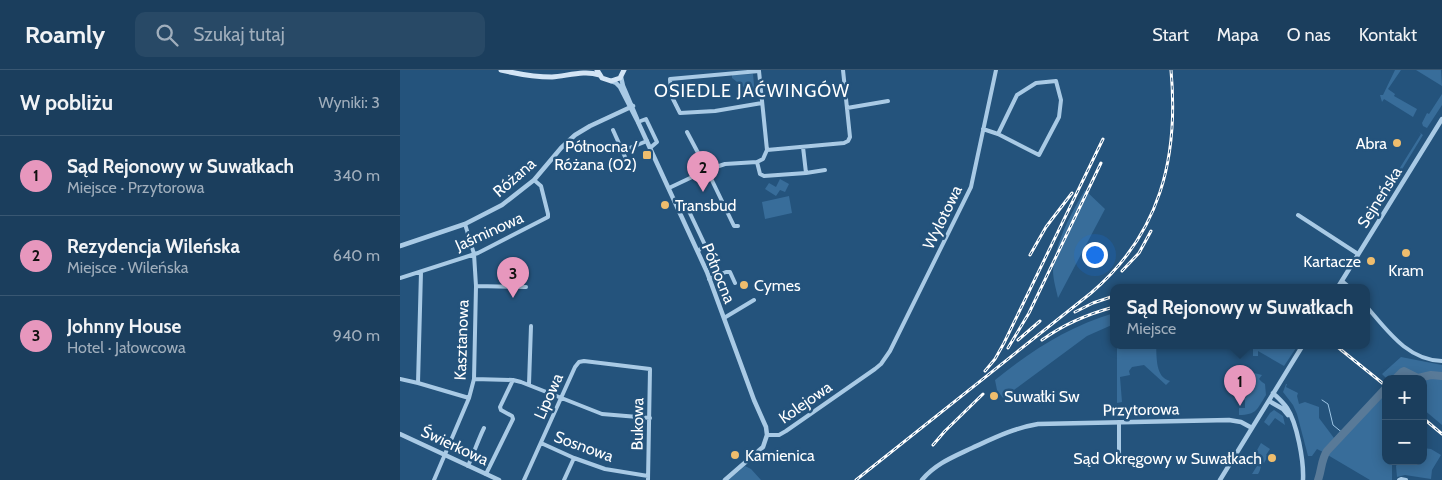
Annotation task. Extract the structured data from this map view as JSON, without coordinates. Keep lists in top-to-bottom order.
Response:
{
  "streets": {
    "street": [
      "Różana",
      "Sejneńska",
      "Wylotowa",
      "Jaśminowa",
      "Północna",
      "Kasztanowa",
      "Lipowa",
      "Kolejowa",
      "Przytorowa",
      "Bukowa",
      "Świerkowa",
      "Sosnowa"
    ]
  },
  "crossings": [
    ["Różana", "Jaśminowa"],
    ["Różana", "Północna"],
    ["Różana", "Kasztanowa"],
    ["Wylotowa", "Kolejowa"],
    ["Jaśminowa", "Kasztanowa"],
    ["Północna", "Kolejowa"],
    ["Kasztanowa", "Świerkowa"],
    ["Lipowa", "Bukowa"],
    ["Lipowa", "Sosnowa"],
    ["Bukowa", "Sosnowa"]
  ],
  "districts": ["OSIEDLE JAĆWINGÓW"],
  "places": {
    "other": [
      "Abra",
      "Transbud",
      "Kram",
      "Kartacze",
      "Cymes",
      "Suwałki Sw",
      "Kamienica",
      "Sąd Okręgowy w Suwałkach"
    ],
    "transit": ["Północna / Różana (02)"]
  },
  "page": {
    "header": "Roamly",
    "search": "Szukaj tutaj",
    "nav": [
      "Start",
      "Mapa",
      "O nas",
      "Kontakt"
    ],
    "heading": ["W pobliżu", "Wyniki: 3"],
    "list": [
      {
        "mark": "1",
        "name": "Sąd Rejonowy w Suwałkach",
        "note": "Miejsce · Przytorowa",
        "value": "340 m"
      },
      {
        "mark": "2",
        "name": "Rezydencja Wileńska",
        "note": "Miejsce · Wileńska",
        "value": "640 m"
      },
      {
        "mark": "3",
        "name": "Johnny House",
        "note": "Hotel · Jałowcowa",
        "value": "940 m"
      }
    ],
    "pins": ["2", "3", "1"],
    "popup": ["Sąd Rejonowy w Suwałkach", "Miejsce"],
    "map_buttons": ["+", "−"]
  }
}
